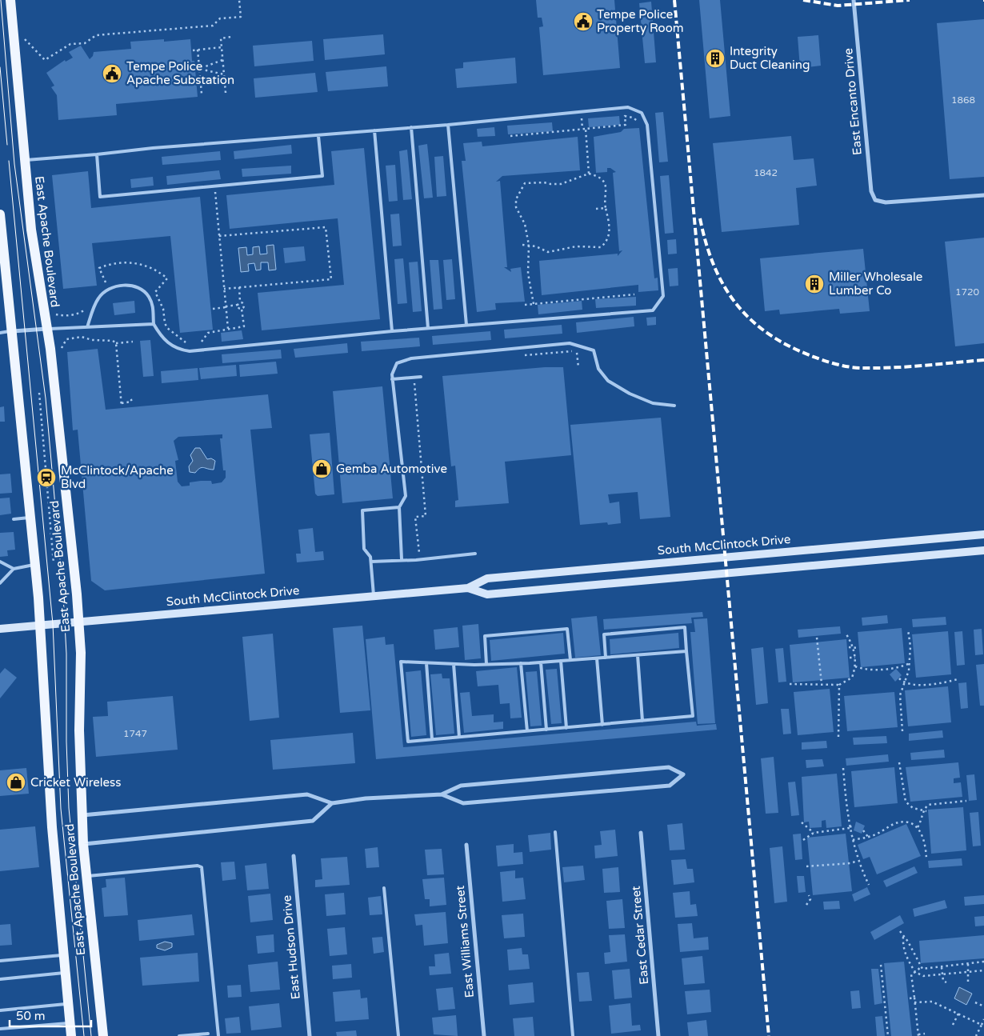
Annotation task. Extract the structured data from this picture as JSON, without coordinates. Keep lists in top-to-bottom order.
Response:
{
  "streets": {
    "main road": ["East Apache Boulevard", "South McClintock Drive"],
    "street": [
      "East Encanto Drive",
      "East Cedar Street",
      "East Williams Street",
      "East Hudson Drive"
    ]
  },
  "crossings": [
    ["East Apache Boulevard", "South McClintock Drive"]
  ],
  "places": {
    "public building": ["Tempe Police Property Room", "Tempe Police Apache Substation"],
    "building": ["Integrity Duct Cleaning", "Miller Wholesale Lumber Co"],
    "shop": ["Gemba Automotive", "Cricket Wireless"],
    "station": ["McClintock/Apache Blvd"]
  },
  "house_numbers": [
    "1868",
    "1842",
    "1720",
    "1747"
  ],
  "scale_bar": "50 m"
}
